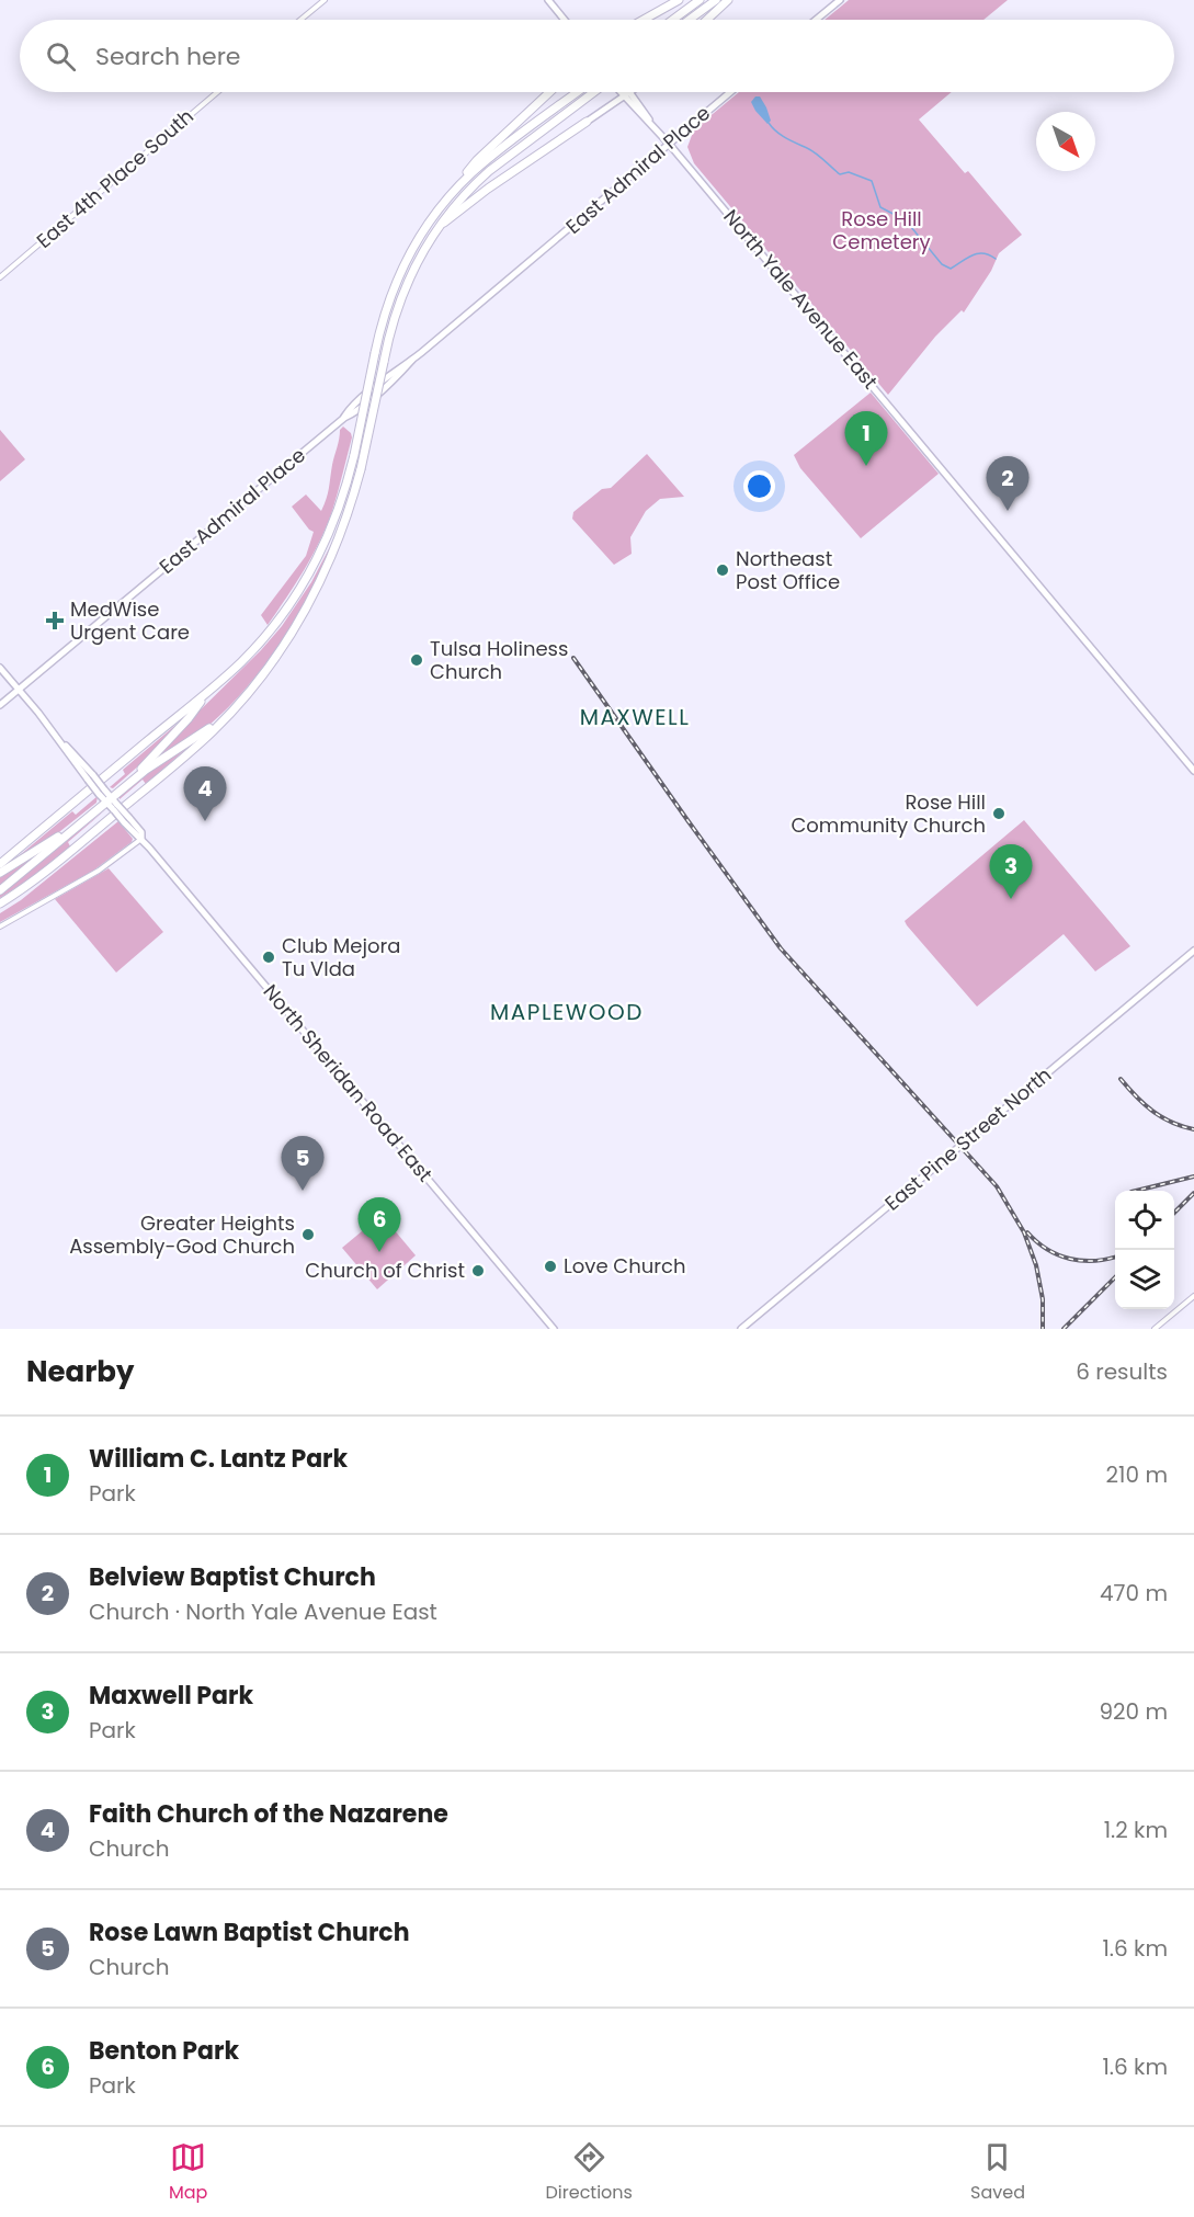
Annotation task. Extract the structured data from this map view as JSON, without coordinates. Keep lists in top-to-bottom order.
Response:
{
  "streets": {
    "main road": [
      "East Admiral Place",
      "North Yale Avenue East",
      "North Sheridan Road East",
      "East Pine Street North"
    ],
    "street": ["East 4th Place South"]
  },
  "crossings": [
    ["East Admiral Place", "North Yale Avenue East"],
    ["East Admiral Place", "North Sheridan Road East"]
  ],
  "districts": ["MAXWELL", "MAPLEWOOD"],
  "parks": ["Rose Hill Cemetery"],
  "places": {
    "other": [
      "Northeast Post Office",
      "Tulsa Holiness Church",
      "Rose Hill Community Church",
      "Club Mejora Tu VIda",
      "Greater Heights Assembly-God Church",
      "Love Church",
      "Church of Christ"
    ],
    "health": ["MedWise Urgent Care"]
  },
  "north": "bottom right",
  "page": {
    "search": "Search here",
    "pins": [
      "1",
      "2",
      "4",
      "3",
      "5",
      "6"
    ],
    "heading": ["Nearby", "6 results"],
    "list": [
      {
        "mark": "1",
        "name": "William C. Lantz Park",
        "note": "Park",
        "value": "210 m"
      },
      {
        "mark": "2",
        "name": "Belview Baptist Church",
        "note": "Church · North Yale Avenue East",
        "value": "470 m"
      },
      {
        "mark": "3",
        "name": "Maxwell Park",
        "note": "Park",
        "value": "920 m"
      },
      {
        "mark": "4",
        "name": "Faith Church of the Nazarene",
        "note": "Church",
        "value": "1.2 km"
      },
      {
        "mark": "5",
        "name": "Rose Lawn Baptist Church",
        "note": "Church",
        "value": "1.6 km"
      },
      {
        "mark": "6",
        "name": "Benton Park",
        "note": "Park",
        "value": "1.6 km"
      }
    ],
    "nav": ["Map", "Directions", "Saved"]
  }
}
